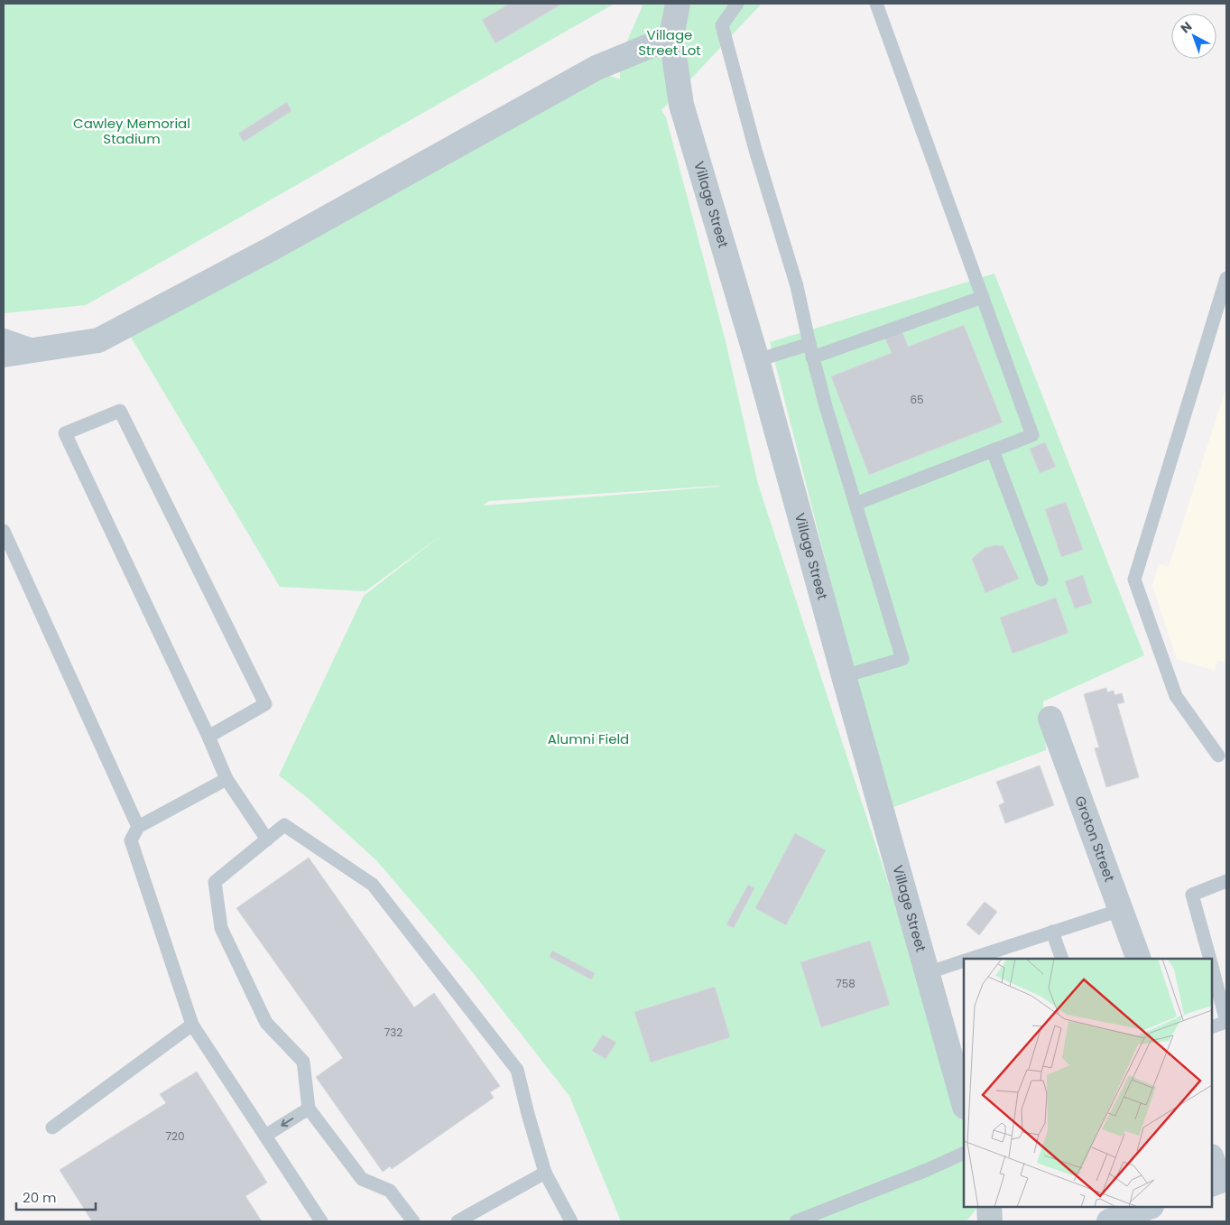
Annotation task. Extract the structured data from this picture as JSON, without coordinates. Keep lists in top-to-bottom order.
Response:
{
  "streets": {
    "street": ["Village Street", "Groton Street"]
  },
  "parks": ["Village Street Lot", "Cawley Memorial Stadium", "Alumni Field"],
  "house_numbers": [
    "65",
    "758",
    "732",
    "720"
  ],
  "scale_bar": "20 m",
  "north": "top left"
}
